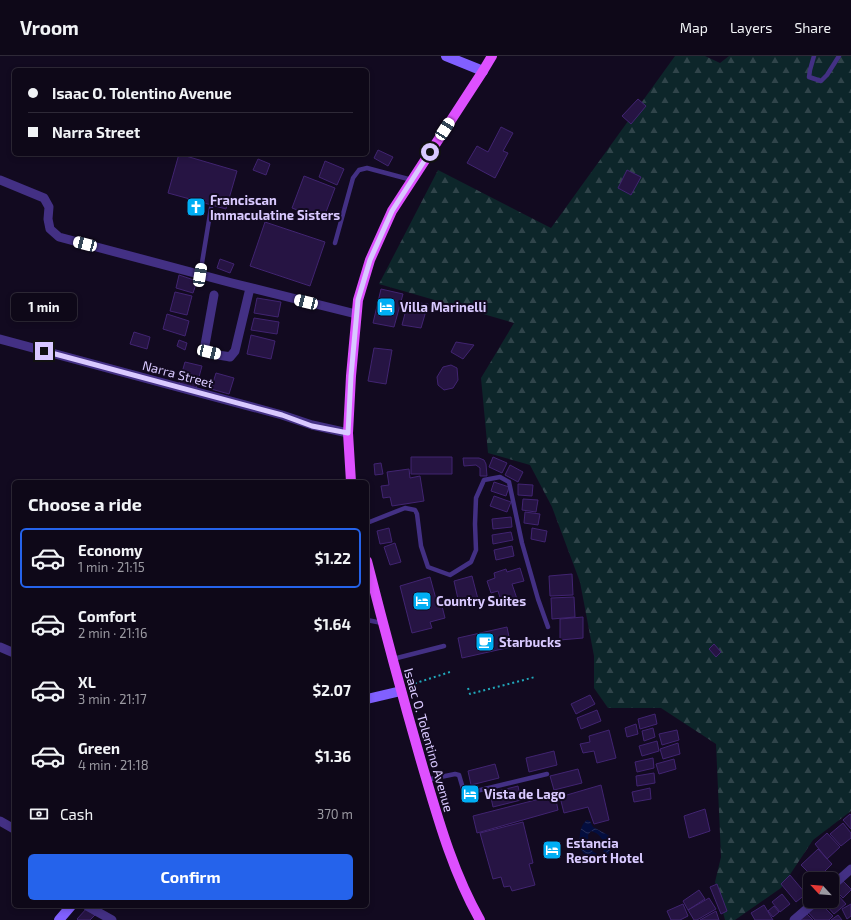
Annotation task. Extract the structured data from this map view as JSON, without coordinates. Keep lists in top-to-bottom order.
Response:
{
  "streets": {
    "main road": ["Isaac O. Tolentino Avenue"],
    "street": ["Narra Street"]
  },
  "places": {
    "church": ["Franciscan Immaculatine Sisters"],
    "hotel": [
      "Villa Marinelli",
      "Country Suites",
      "Vista de Lago",
      "Estancia Resort Hotel"
    ],
    "cafe": ["Starbucks"]
  },
  "north": "top left",
  "page": {
    "header": "Vroom",
    "nav": ["Map", "Layers", "Share"],
    "banner": ["Isaac O. Tolentino Avenue", "Narra Street"],
    "bubble": "1 min",
    "heading": "Choose a ride",
    "list": [
      {
        "name": "Economy",
        "note": "1 min · 21:15",
        "value": "$1.22"
      },
      {
        "name": "Comfort",
        "note": "2 min · 21:16",
        "value": "$1.64"
      },
      {
        "name": "XL",
        "note": "3 min · 21:17",
        "value": "$2.07"
      },
      {
        "name": "Green",
        "note": "4 min · 21:18",
        "value": "$1.36"
      }
    ],
    "pay": ["Cash", "370 m"],
    "buttons": "Confirm"
  }
}
